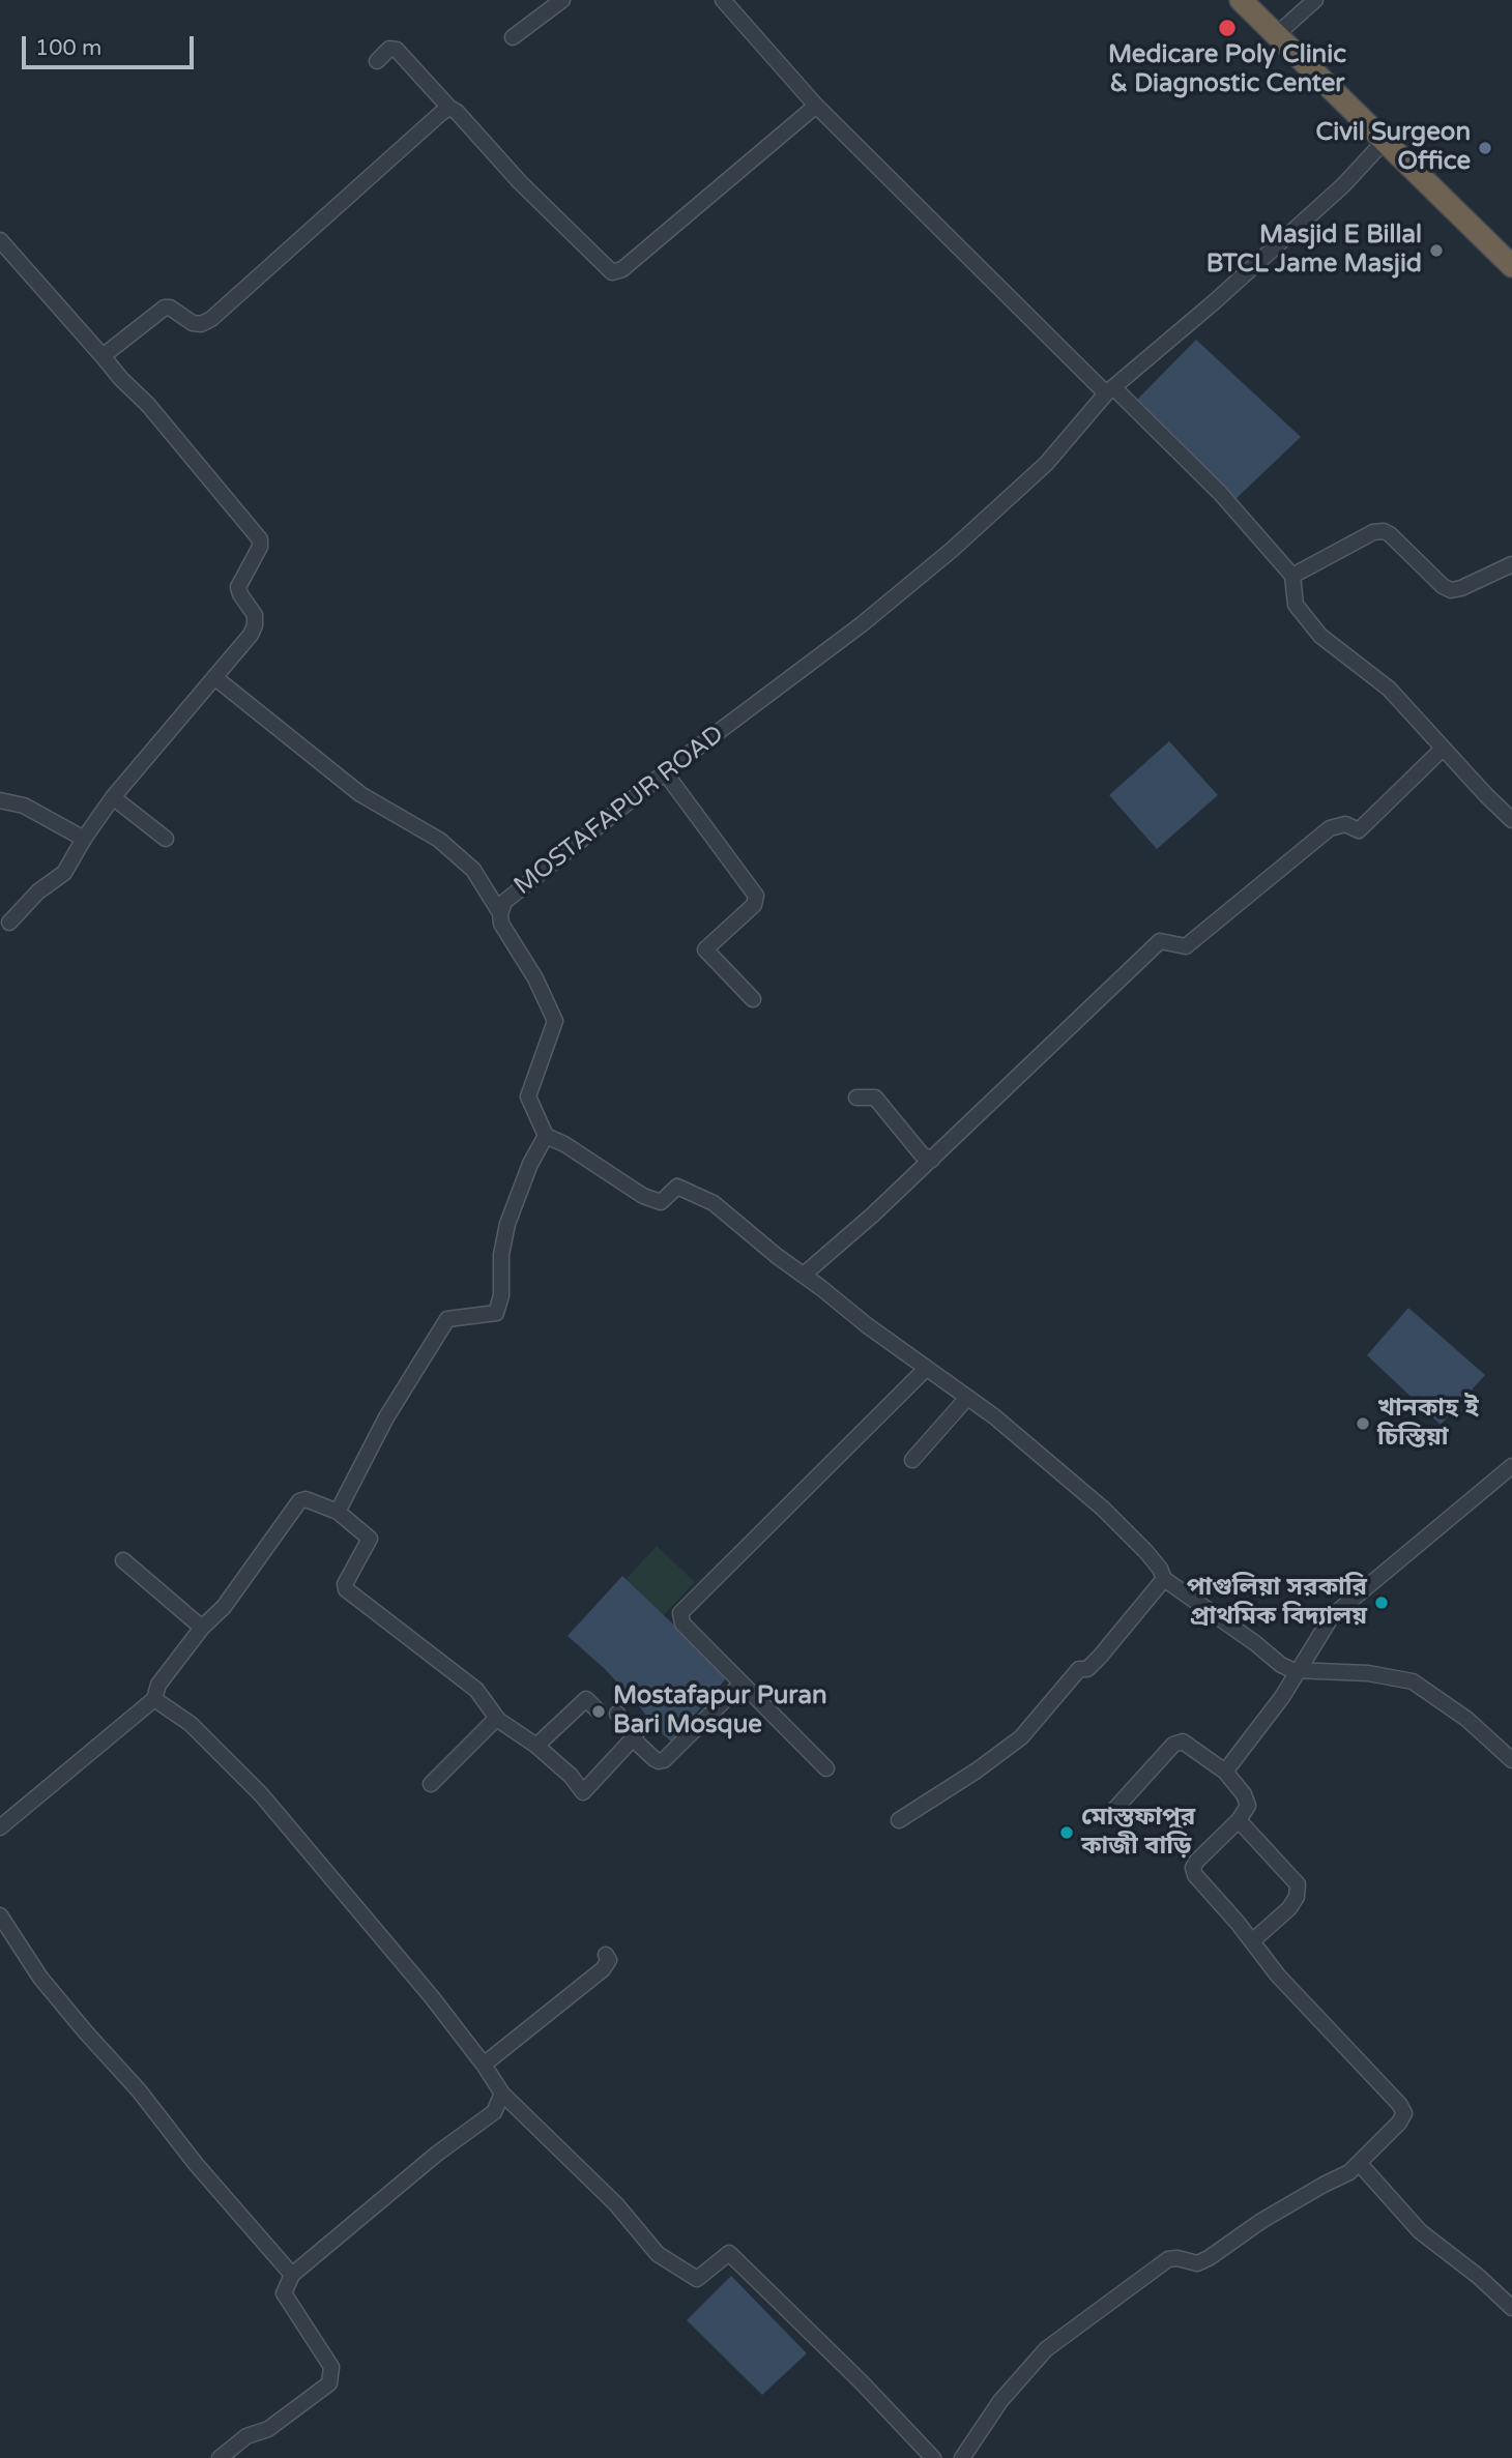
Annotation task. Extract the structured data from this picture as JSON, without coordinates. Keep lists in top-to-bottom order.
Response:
{
  "streets": {
    "street": ["MOSTAFAPUR ROAD"]
  },
  "places": [
    "Medicare Poly Clinic & Diagnostic Center",
    "Civil Surgeon Office",
    "Masjid E Billal BTCL Jame Masjid",
    "খানকাহ ই চিস্তিয়া",
    "পাগুলিয়া সরকারি প্রাথমিক বিদ্যালয়",
    "Mostafapur Puran Bari Mosque",
    "মোস্তফাপুর কাজী বাড়ি"
  ],
  "scale_bar": "100 m"
}
